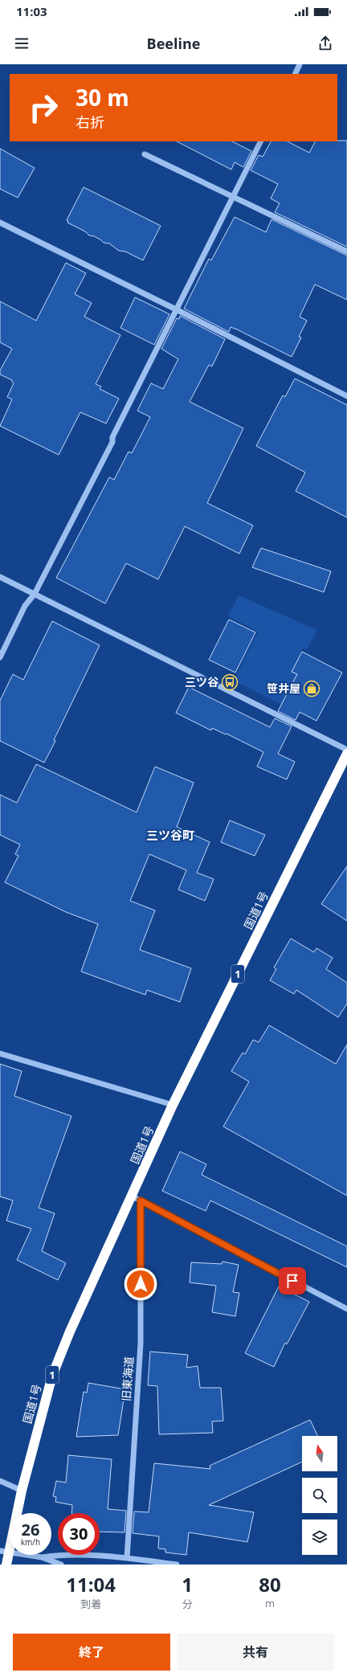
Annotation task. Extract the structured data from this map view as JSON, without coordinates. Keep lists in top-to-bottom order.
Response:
{
  "streets": {
    "highway": ["国道1号", "1"],
    "street": ["旧東海道"]
  },
  "crossings": [
    ["国道1号", "旧東海道"]
  ],
  "districts": ["三ツ谷町"],
  "places": {
    "bus stop": ["三ツ谷"],
    "shop": ["笹井屋"]
  },
  "north": "top",
  "page": {
    "status": "11:03",
    "header": "Beeline",
    "turn": ["30 m", "右折"],
    "speed": "26 km/h",
    "limit": "30",
    "eta": [
      "11:04",
      "到着",
      "1",
      "分",
      "80",
      "m"
    ],
    "buttons": ["終了", "共有"]
  }
}
